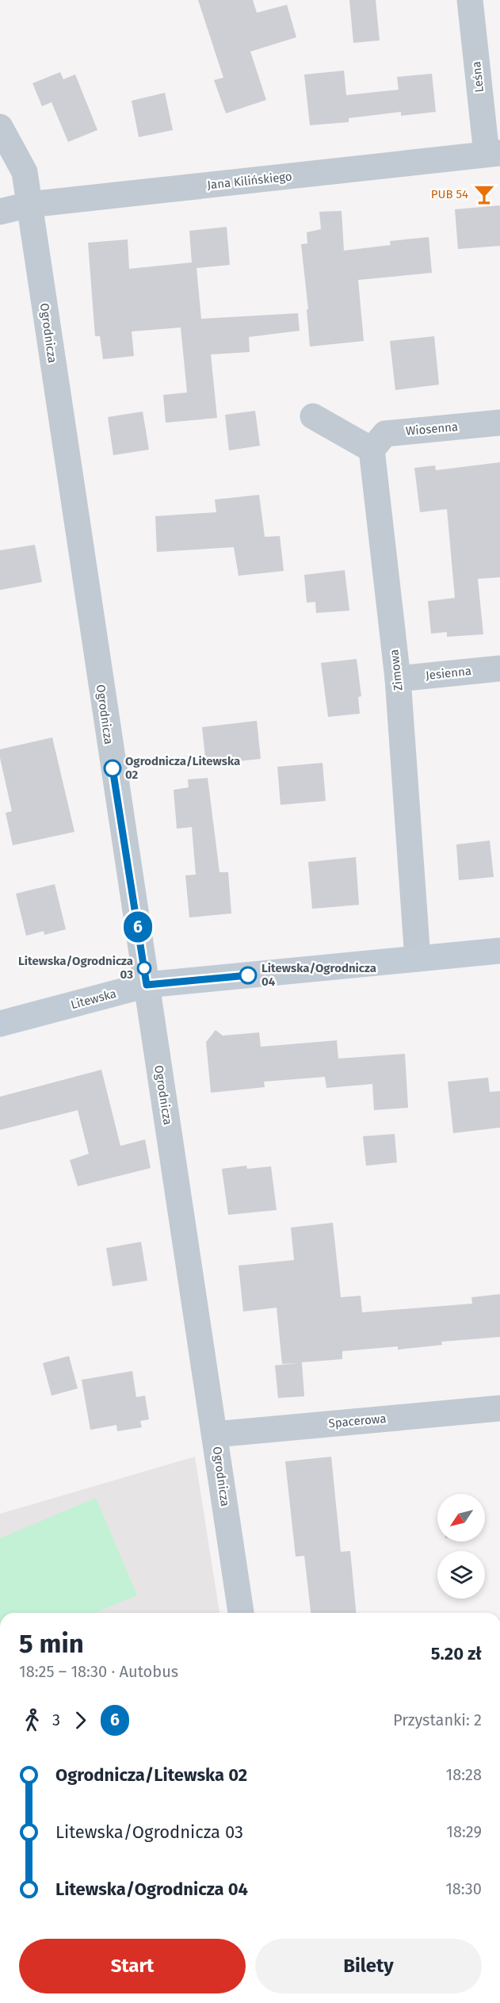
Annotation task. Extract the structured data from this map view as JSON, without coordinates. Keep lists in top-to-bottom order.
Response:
{
  "streets": {
    "main road": ["Litewska"],
    "street": [
      "Leśna",
      "Jana Kilińskiego",
      "Ogrodnicza",
      "Wiosenna",
      "Zimowa",
      "Jesienna",
      "Spacerowa"
    ]
  },
  "crossings": [
    ["Leśna", "Jana Kilińskiego"],
    ["Jana Kilińskiego", "Ogrodnicza"],
    ["Ogrodnicza", "Litewska"],
    ["Ogrodnicza", "Spacerowa"],
    ["Wiosenna", "Zimowa"],
    ["Zimowa", "Jesienna"],
    ["Zimowa", "Litewska"]
  ],
  "places": {
    "bar": ["PUB 54"],
    "other": ["Ogrodnicza/Litewska 02", "Litewska/Ogrodnicza 03", "Litewska/Ogrodnicza 04"]
  },
  "lines": ["bus line 6"],
  "north": "bottom left",
  "page": {
    "on_map": "6",
    "heading": ["5 min", "18:25 – 18:30 · Autobus", "5.20 zł"],
    "legs": ["3", "6", "Przystanki: 2"],
    "list": [
      {
        "name": "Ogrodnicza/Litewska 02",
        "value": "18:28"
      },
      {
        "name": "Litewska/Ogrodnicza 03",
        "value": "18:29"
      },
      {
        "name": "Litewska/Ogrodnicza 04",
        "value": "18:30"
      }
    ],
    "buttons": ["Start", "Bilety"]
  }
}
